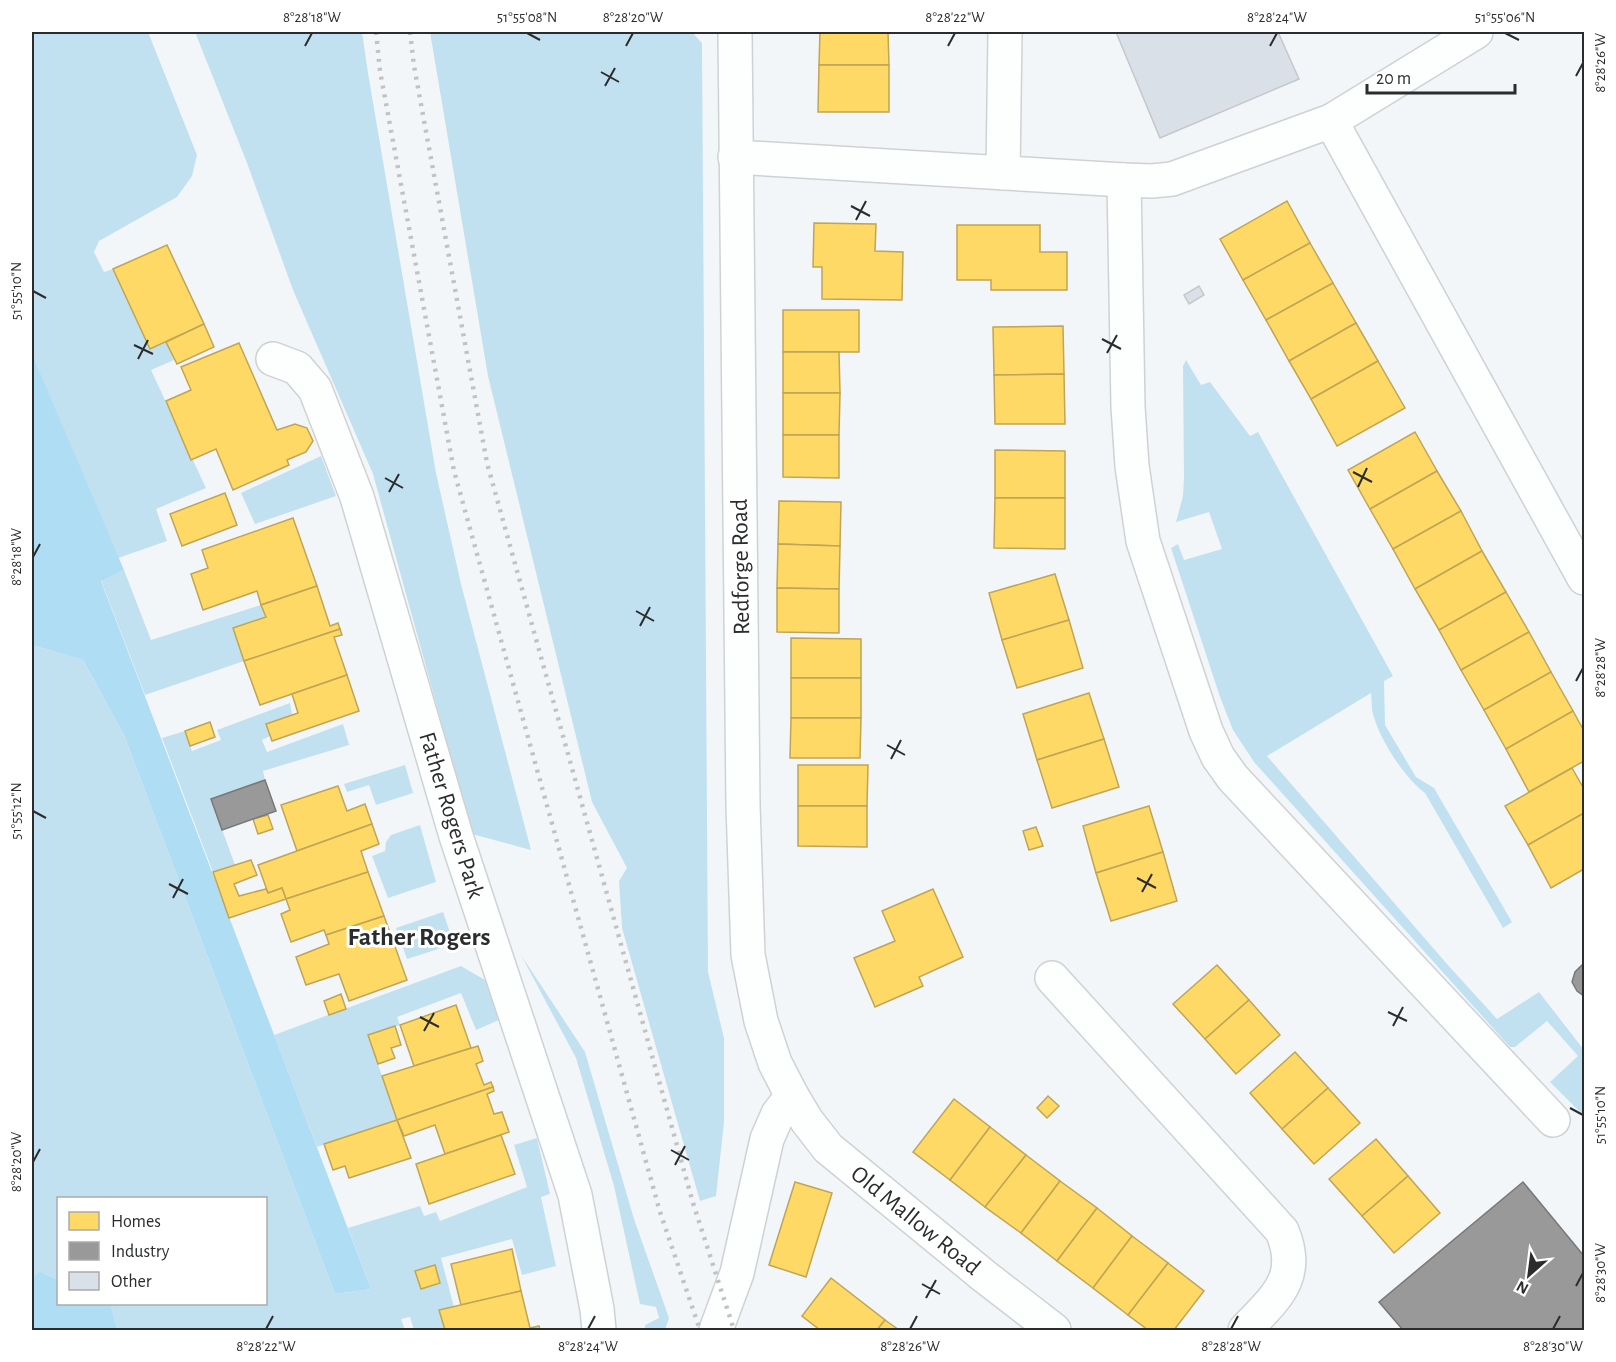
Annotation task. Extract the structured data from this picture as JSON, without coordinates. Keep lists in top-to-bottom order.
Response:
{
  "streets": {
    "street": ["Redforge Road", "Father Rogers Park", "Old Mallow Road"]
  },
  "crossings": [
    ["Redforge Road", "Old Mallow Road"]
  ],
  "districts": ["Father Rogers"],
  "legend": ["Homes", "Industry", "Other"],
  "scale_bar": "20 m",
  "north": "bottom left",
  "coordinates": [
    "8°28'18\"W",
    "51°55'08\"N",
    "8°28'20\"W",
    "8°28'22\"W",
    "8°28'24\"W",
    "51°55'06\"N",
    "8°28'26\"W",
    "51°55'10\"N",
    "8°28'28\"W",
    "51°55'12\"N",
    "8°28'30\"W"
  ]
}
